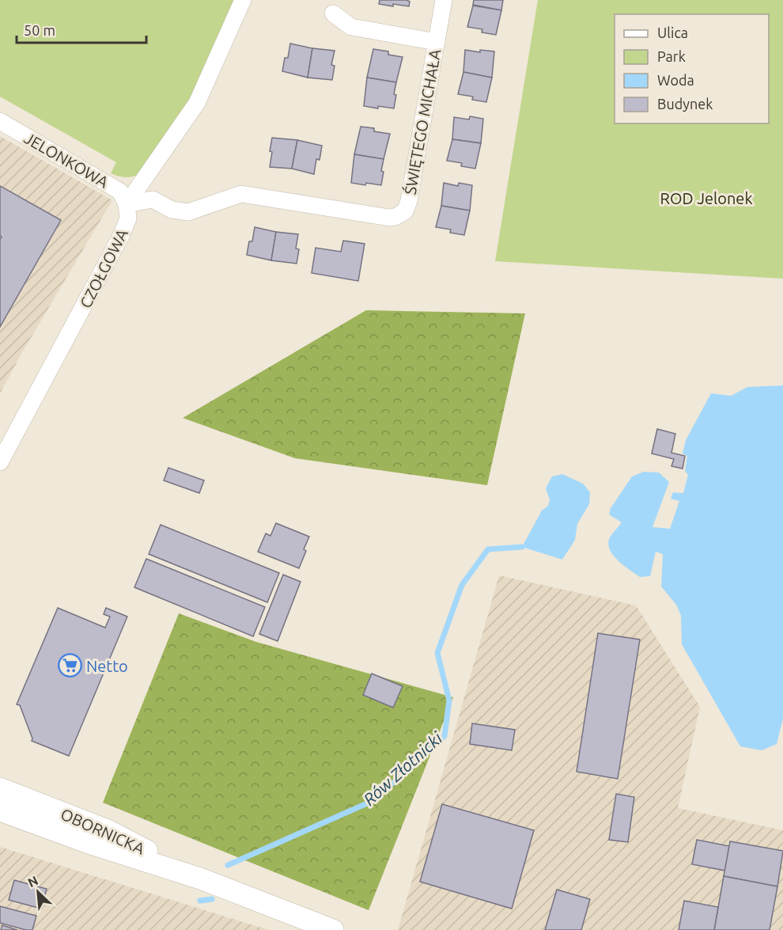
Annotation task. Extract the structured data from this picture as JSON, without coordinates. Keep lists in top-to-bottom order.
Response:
{
  "streets": {
    "main road": ["OBORNICKA"],
    "street": ["ŚWIĘTEGO MICHAŁA", "JELONKOWA", "CZOŁGOWA"]
  },
  "crossings": [
    ["ŚWIĘTEGO MICHAŁA", "JELONKOWA"],
    ["ŚWIĘTEGO MICHAŁA", "CZOŁGOWA"],
    ["JELONKOWA", "CZOŁGOWA"]
  ],
  "water": ["Rów Złotnicki"],
  "parks": ["ROD Jelonek"],
  "places": {
    "supermarket": ["Netto"]
  },
  "legend": [
    "Ulica",
    "Park",
    "Woda",
    "Budynek"
  ],
  "scale_bar": "50 m",
  "north": "top left"
}
